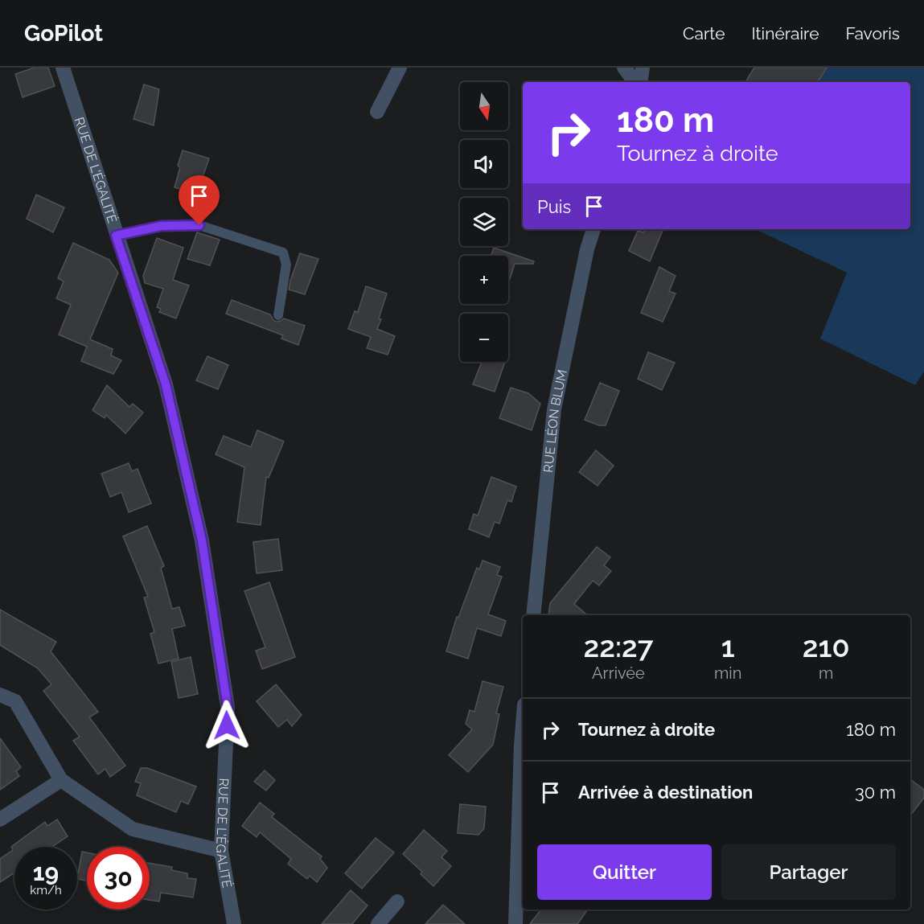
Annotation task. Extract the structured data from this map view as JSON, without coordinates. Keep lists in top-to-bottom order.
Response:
{
  "streets": {
    "street": ["RUE DE L'ÉGALITÉ", "RUE LÉON BLUM"]
  },
  "north": "bottom",
  "page": {
    "header": "GoPilot",
    "nav": ["Carte", "Itinéraire", "Favoris"],
    "map_buttons": ["+", "−"],
    "turn": ["180 m", "Tournez à droite"],
    "then": "Puis",
    "eta": [
      "22:27",
      "Arrivée",
      "1",
      "min",
      "210",
      "m"
    ],
    "list": [
      {
        "name": "Tournez à droite",
        "value": "180 m"
      },
      {
        "name": "Arrivée à destination",
        "value": "30 m"
      }
    ],
    "buttons": ["Quitter", "Partager"],
    "speed": "19 km/h",
    "limit": "30"
  }
}
